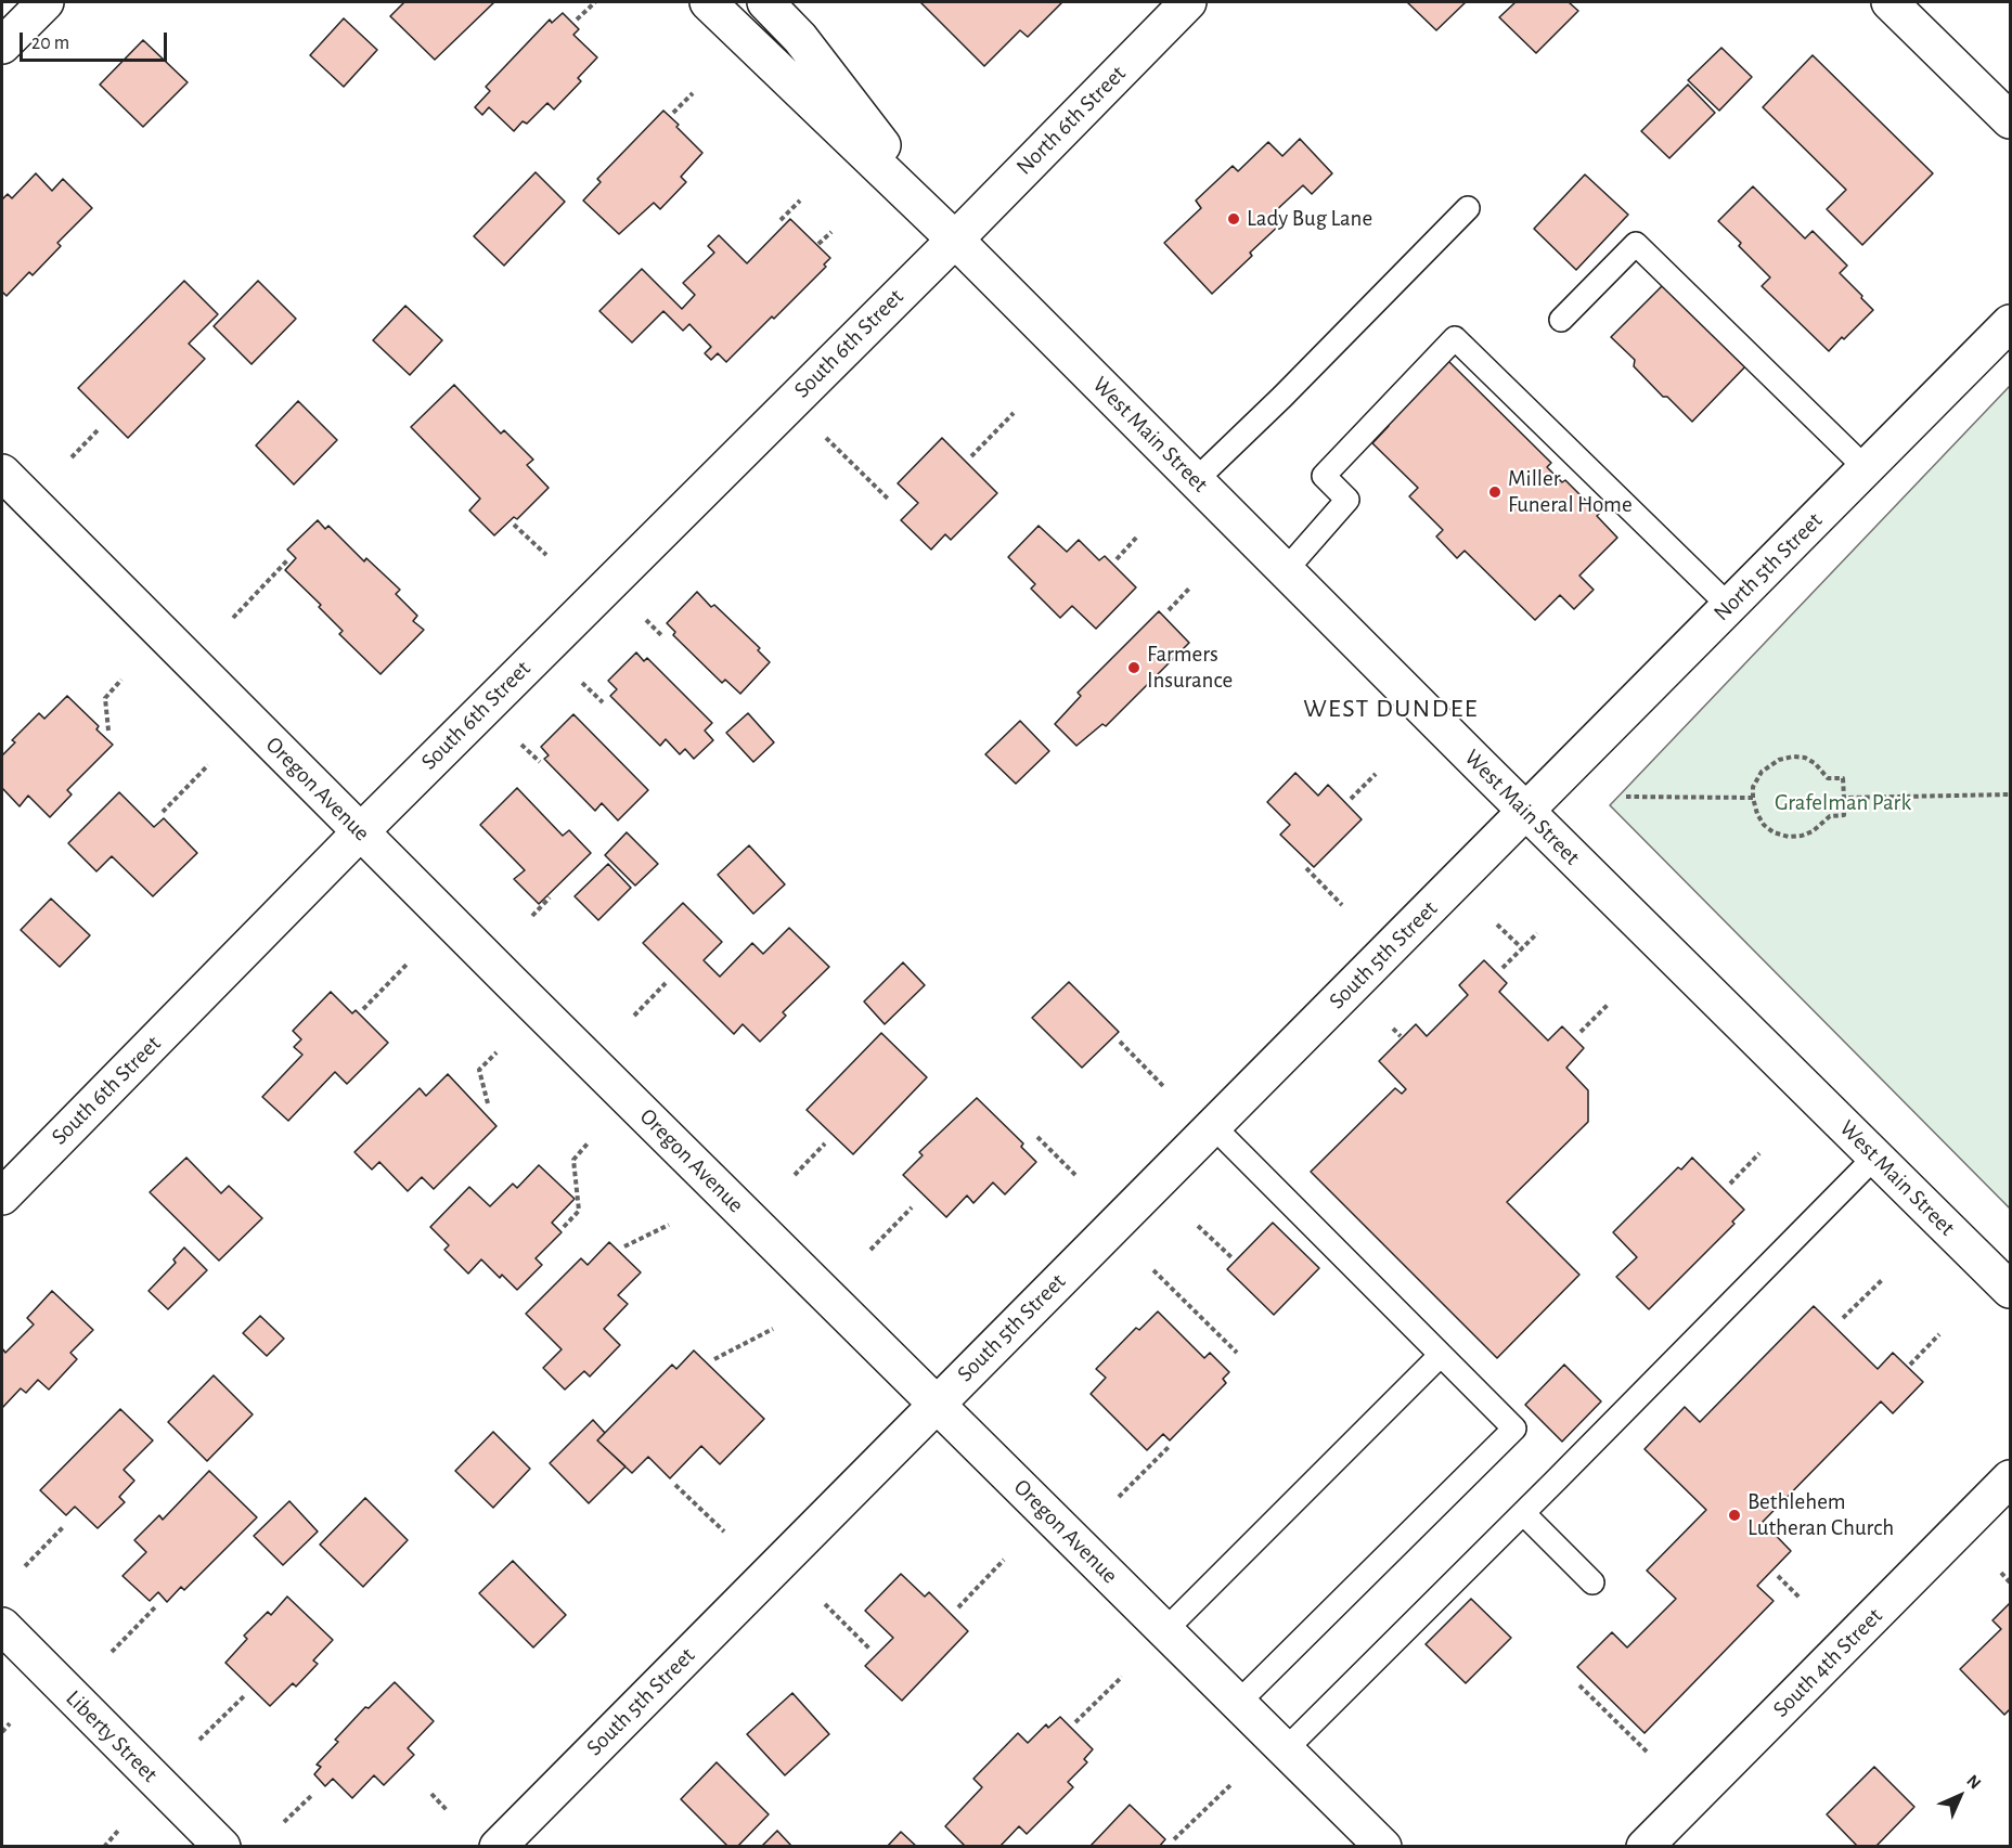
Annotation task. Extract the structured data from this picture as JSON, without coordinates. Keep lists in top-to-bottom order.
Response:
{
  "streets": {
    "street": [
      "North 6th Street",
      "South 6th Street",
      "West Main Street",
      "North 5th Street",
      "Oregon Avenue",
      "South 5th Street",
      "South 4th Street",
      "Liberty Street"
    ]
  },
  "crossings": [
    ["North 6th Street", "South 6th Street"],
    ["North 6th Street", "West Main Street"],
    ["South 6th Street", "West Main Street"],
    ["South 6th Street", "Oregon Avenue"],
    ["West Main Street", "North 5th Street"],
    ["West Main Street", "South 5th Street"],
    ["North 5th Street", "South 5th Street"],
    ["Oregon Avenue", "South 5th Street"]
  ],
  "districts": ["WEST DUNDEE"],
  "parks": ["Grafelman Park"],
  "places": [
    "Lady Bug Lane",
    "Miller Funeral Home",
    "Farmers Insurance",
    "Bethlehem Lutheran Church"
  ],
  "scale_bar": "20 m",
  "north": "top right"
}
